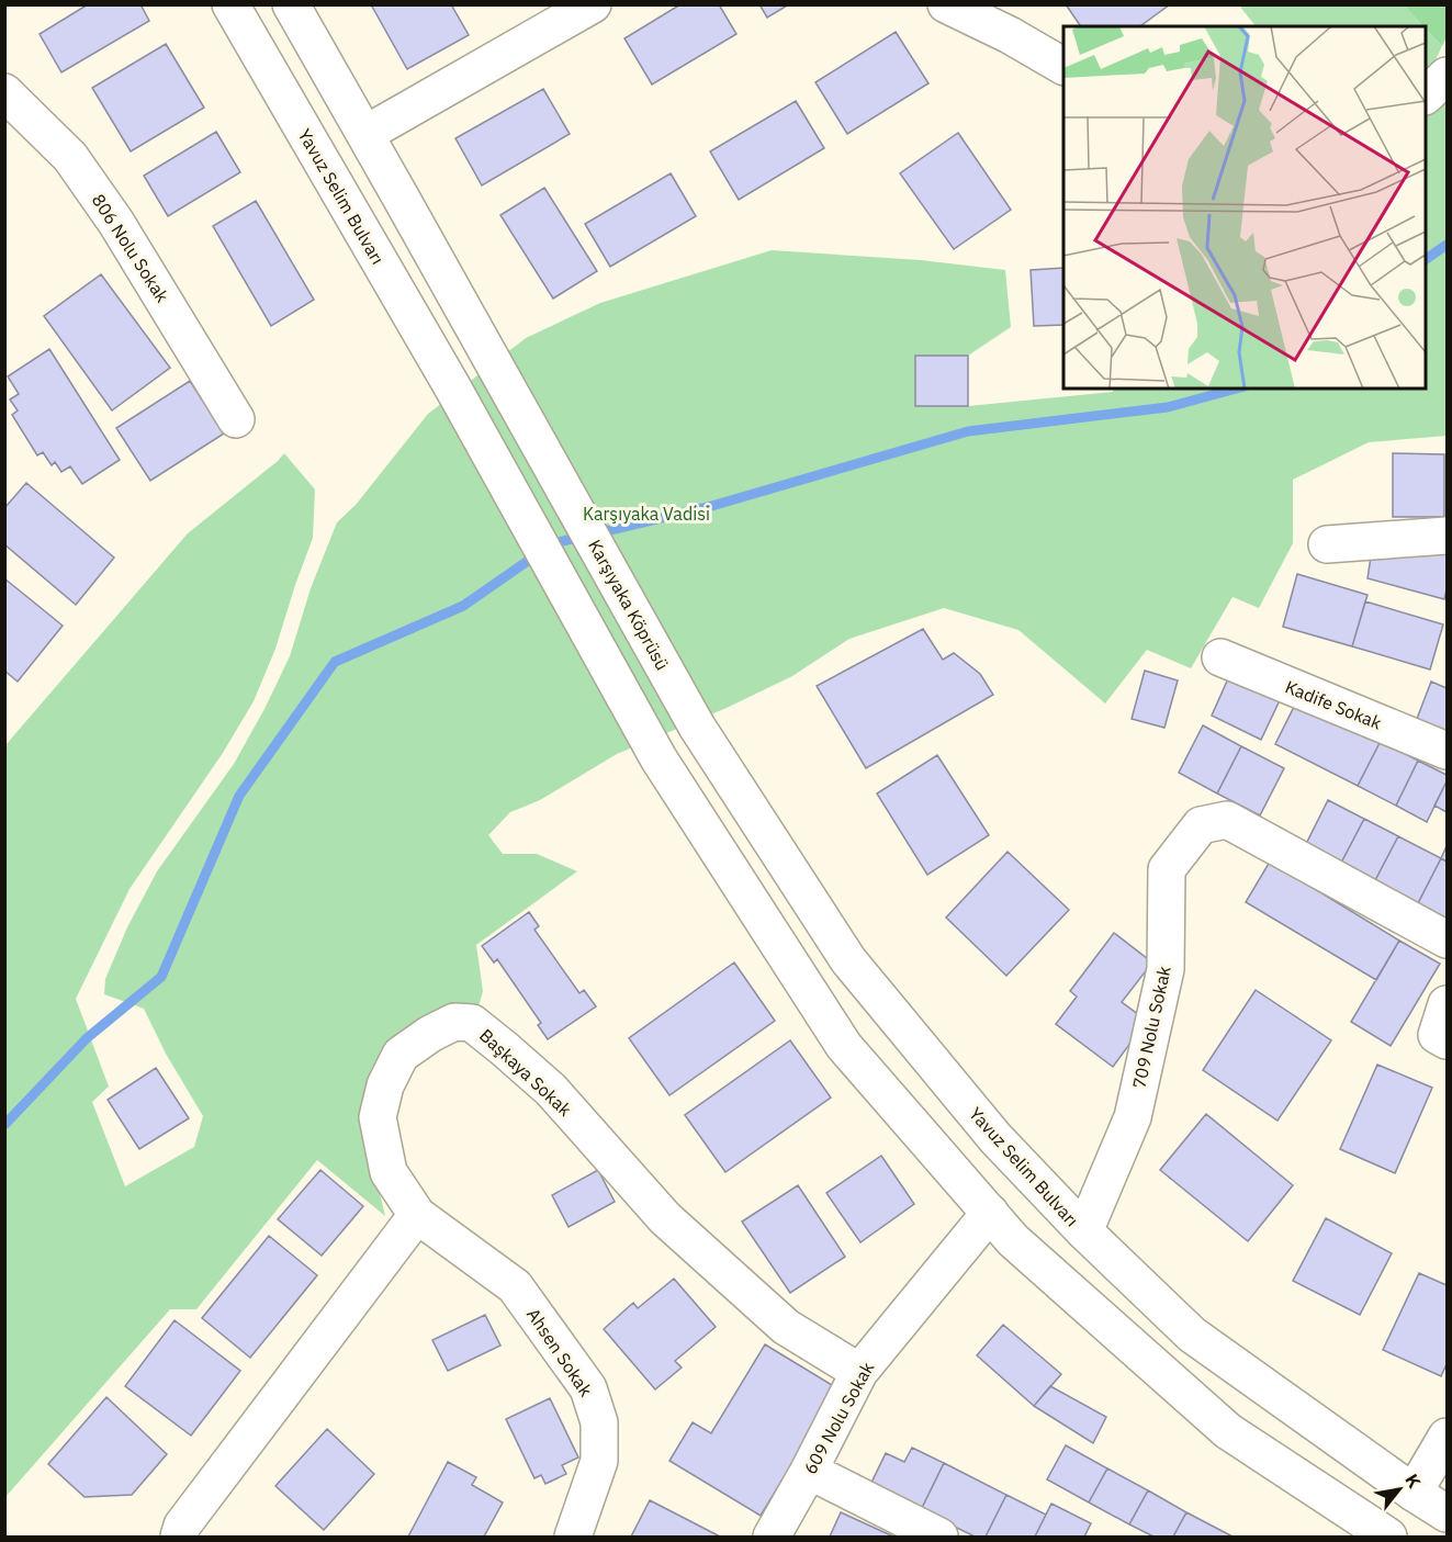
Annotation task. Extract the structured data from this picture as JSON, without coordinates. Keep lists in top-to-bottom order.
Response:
{
  "streets": {
    "street": [
      "Yavuz Selim Bulvarı",
      "806 Nolu Sokak",
      "Karşıyaka Köprüsü",
      "Kadife Sokak",
      "709 Nolu Sokak",
      "Başkaya Sokak",
      "Ahsen Sokak",
      "609 Nolu Sokak"
    ]
  },
  "crossings": [
    ["Yavuz Selim Bulvarı", "Karşıyaka Köprüsü"],
    ["Yavuz Selim Bulvarı", "709 Nolu Sokak"],
    ["Yavuz Selim Bulvarı", "609 Nolu Sokak"],
    ["Başkaya Sokak", "Ahsen Sokak"],
    ["Başkaya Sokak", "609 Nolu Sokak"]
  ],
  "parks": ["Karşıyaka Vadisi"],
  "north": "top right"
}
